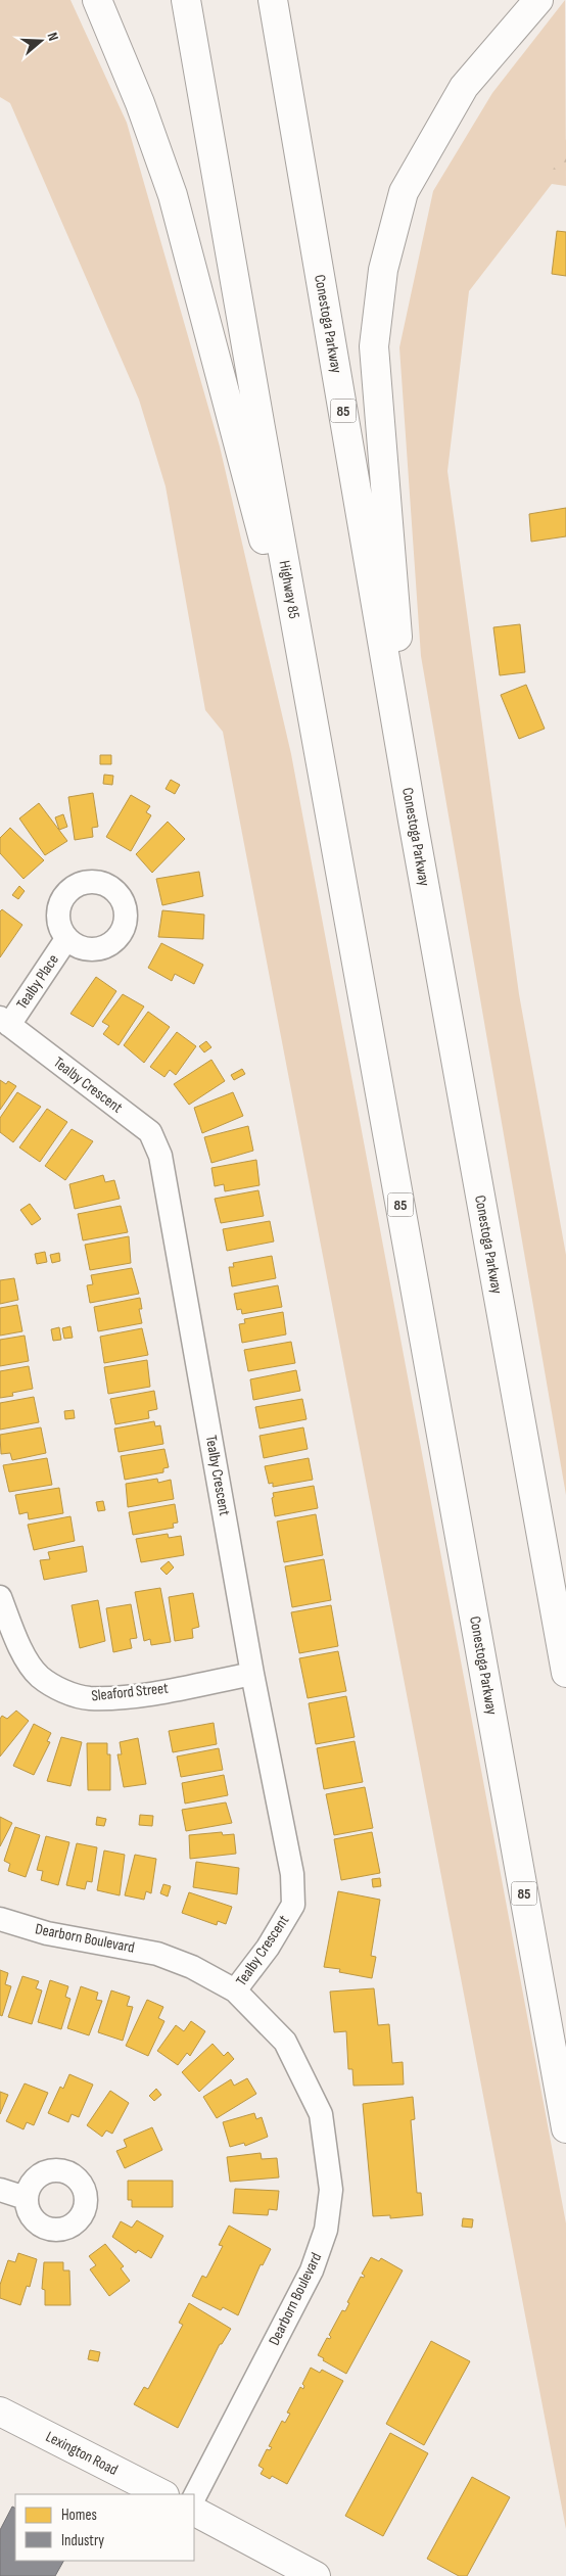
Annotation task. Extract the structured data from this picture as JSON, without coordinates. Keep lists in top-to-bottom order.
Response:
{
  "streets": {
    "main road": [
      "Conestoga Parkway",
      "85",
      "Highway 85",
      "Lexington Road"
    ],
    "street": [
      "Tealby Place",
      "Tealby Crescent",
      "Sleaford Street",
      "Dearborn Boulevard"
    ]
  },
  "crossings": [
    ["Conestoga Parkway", "Highway 85"],
    ["Tealby Place", "Tealby Crescent"],
    ["Tealby Crescent", "Sleaford Street"],
    ["Tealby Crescent", "Dearborn Boulevard"]
  ],
  "legend": ["Homes", "Industry"],
  "north": "right"
}
